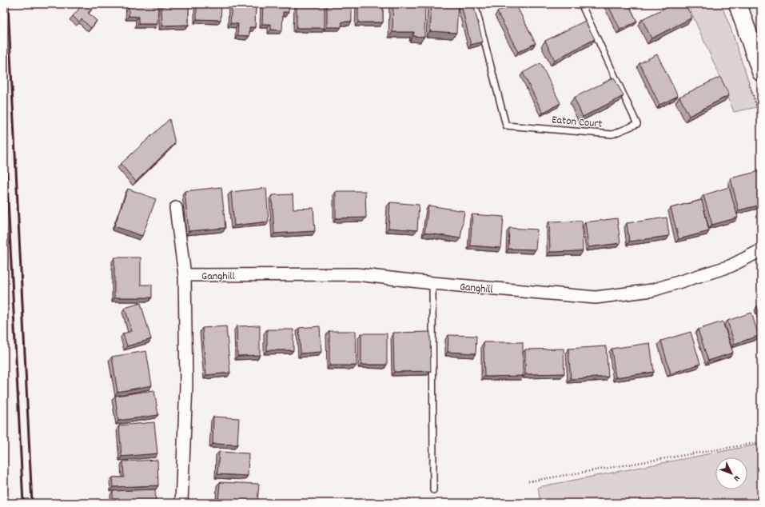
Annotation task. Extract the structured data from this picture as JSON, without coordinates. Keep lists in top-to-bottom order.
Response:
{
  "streets": {
    "street": ["Ganghill"],
    "lane": ["Eaton Court"]
  },
  "north": "bottom right"
}
